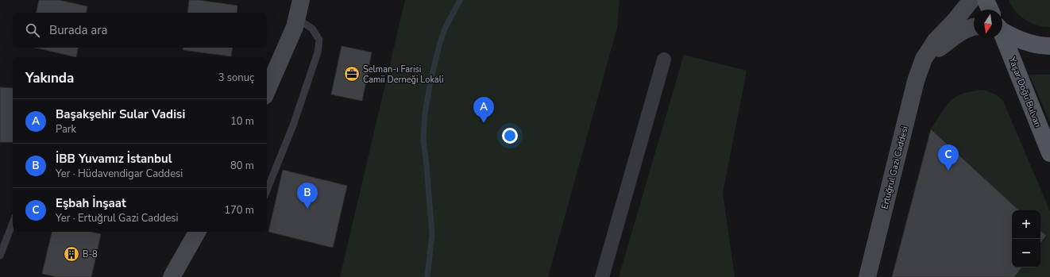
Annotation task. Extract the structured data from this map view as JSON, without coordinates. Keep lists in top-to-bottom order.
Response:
{
  "streets": {
    "main road": ["Yaşar Doğu Bulvarı"],
    "street": ["Ertuğrul Gazi Caddesi"]
  },
  "places": {
    "office": ["Selman-ı Farisi Camii Derneği Lokali"],
    "building": ["B-8"]
  },
  "north": "bottom",
  "page": {
    "search": "Burada ara",
    "heading": ["Yakında", "3 sonuç"],
    "pins": ["A", "C", "B"],
    "list": [
      {
        "mark": "A",
        "name": "Başakşehir Sular Vadisi",
        "note": "Park",
        "value": "10 m"
      },
      {
        "mark": "B",
        "name": "İBB Yuvamız İstanbul",
        "note": "Yer · Hüdavendigar Caddesi",
        "value": "80 m"
      },
      {
        "mark": "C",
        "name": "Eşbah İnşaat",
        "note": "Yer · Ertuğrul Gazi Caddesi",
        "value": "170 m"
      }
    ],
    "map_buttons": ["+", "−"]
  }
}
